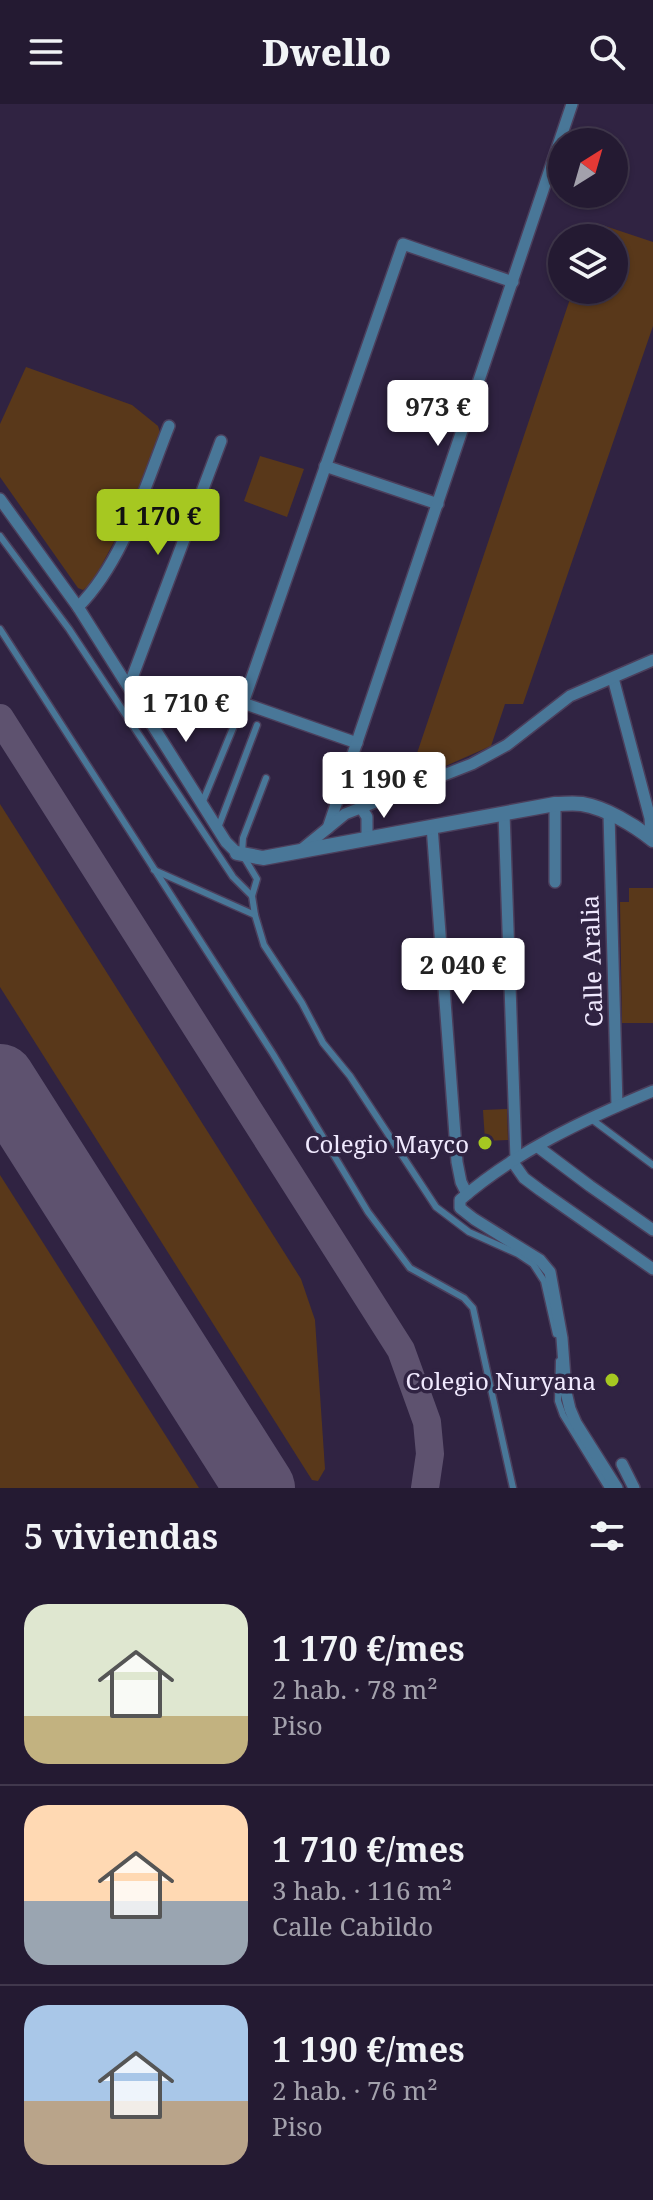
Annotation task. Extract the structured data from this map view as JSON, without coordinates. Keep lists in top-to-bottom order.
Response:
{
  "streets": {
    "street": ["Calle Aralia"]
  },
  "places": ["Colegio Mayco", "Colegio Nuryana"],
  "north": "top right",
  "page": {
    "header": "Dwello",
    "price": [
      "973 €",
      "1 170 €",
      "1 710 €",
      "1 190 €",
      "2 040 €"
    ],
    "heading": "5 viviendas",
    "list": [
      {
        "name": "1 170 €/mes",
        "note": "2 hab. · 78 m² · Piso"
      },
      {
        "name": "1 710 €/mes",
        "note": "3 hab. · 116 m² · Calle Cabildo"
      },
      {
        "name": "1 190 €/mes",
        "note": "2 hab. · 76 m² · Piso"
      }
    ]
  }
}
